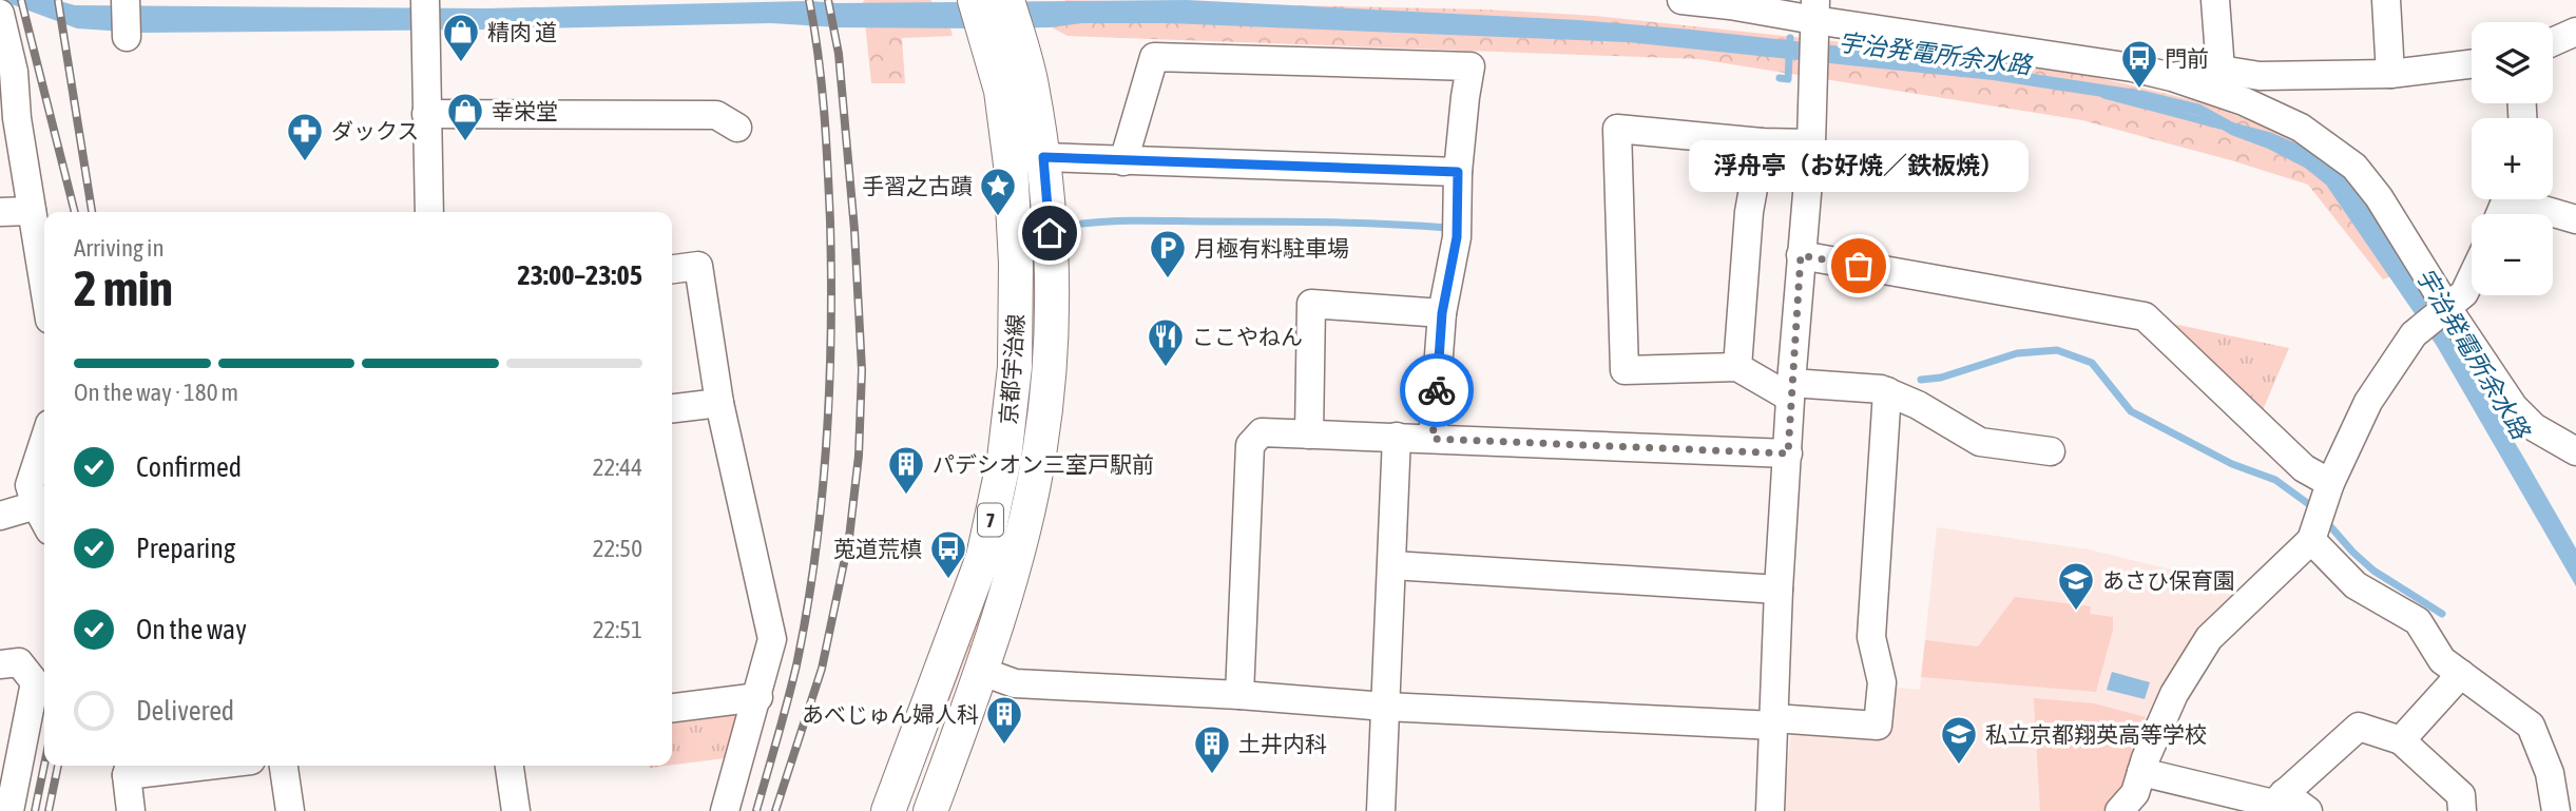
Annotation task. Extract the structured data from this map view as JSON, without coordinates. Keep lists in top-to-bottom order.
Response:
{
  "streets": {
    "main road": ["京都宇治線", "7"]
  },
  "water": ["宇治発電所余水路"],
  "places": {
    "shop": ["精肉 道", "幸栄堂"],
    "bus stop": ["門前", "莵道荒槙"],
    "pharmacy": ["ダックス"],
    "place": ["手習之古蹟"],
    "other": ["浮舟亭（お好焼／鉄板焼）"],
    "parking": ["月極有料駐車場"],
    "restaurant": ["ここやねん"],
    "building": ["パデシオン三室戸駅前", "あべじゅん婦人科", "土井内科"],
    "school or university": ["あさひ保育園", "私立京都翔英高等学校"]
  },
  "page": {
    "map_buttons": ["+", "−"],
    "bubble": "浮舟亭（お好焼／鉄板焼）",
    "heading": ["2 min", "Arriving in", "23:00–23:05"],
    "bar": "On the way · 180 m",
    "list": [
      ["Confirmed", "22:44"],
      ["Preparing", "22:50"],
      ["On the way", "22:51"],
      "Delivered"
    ]
  }
}
